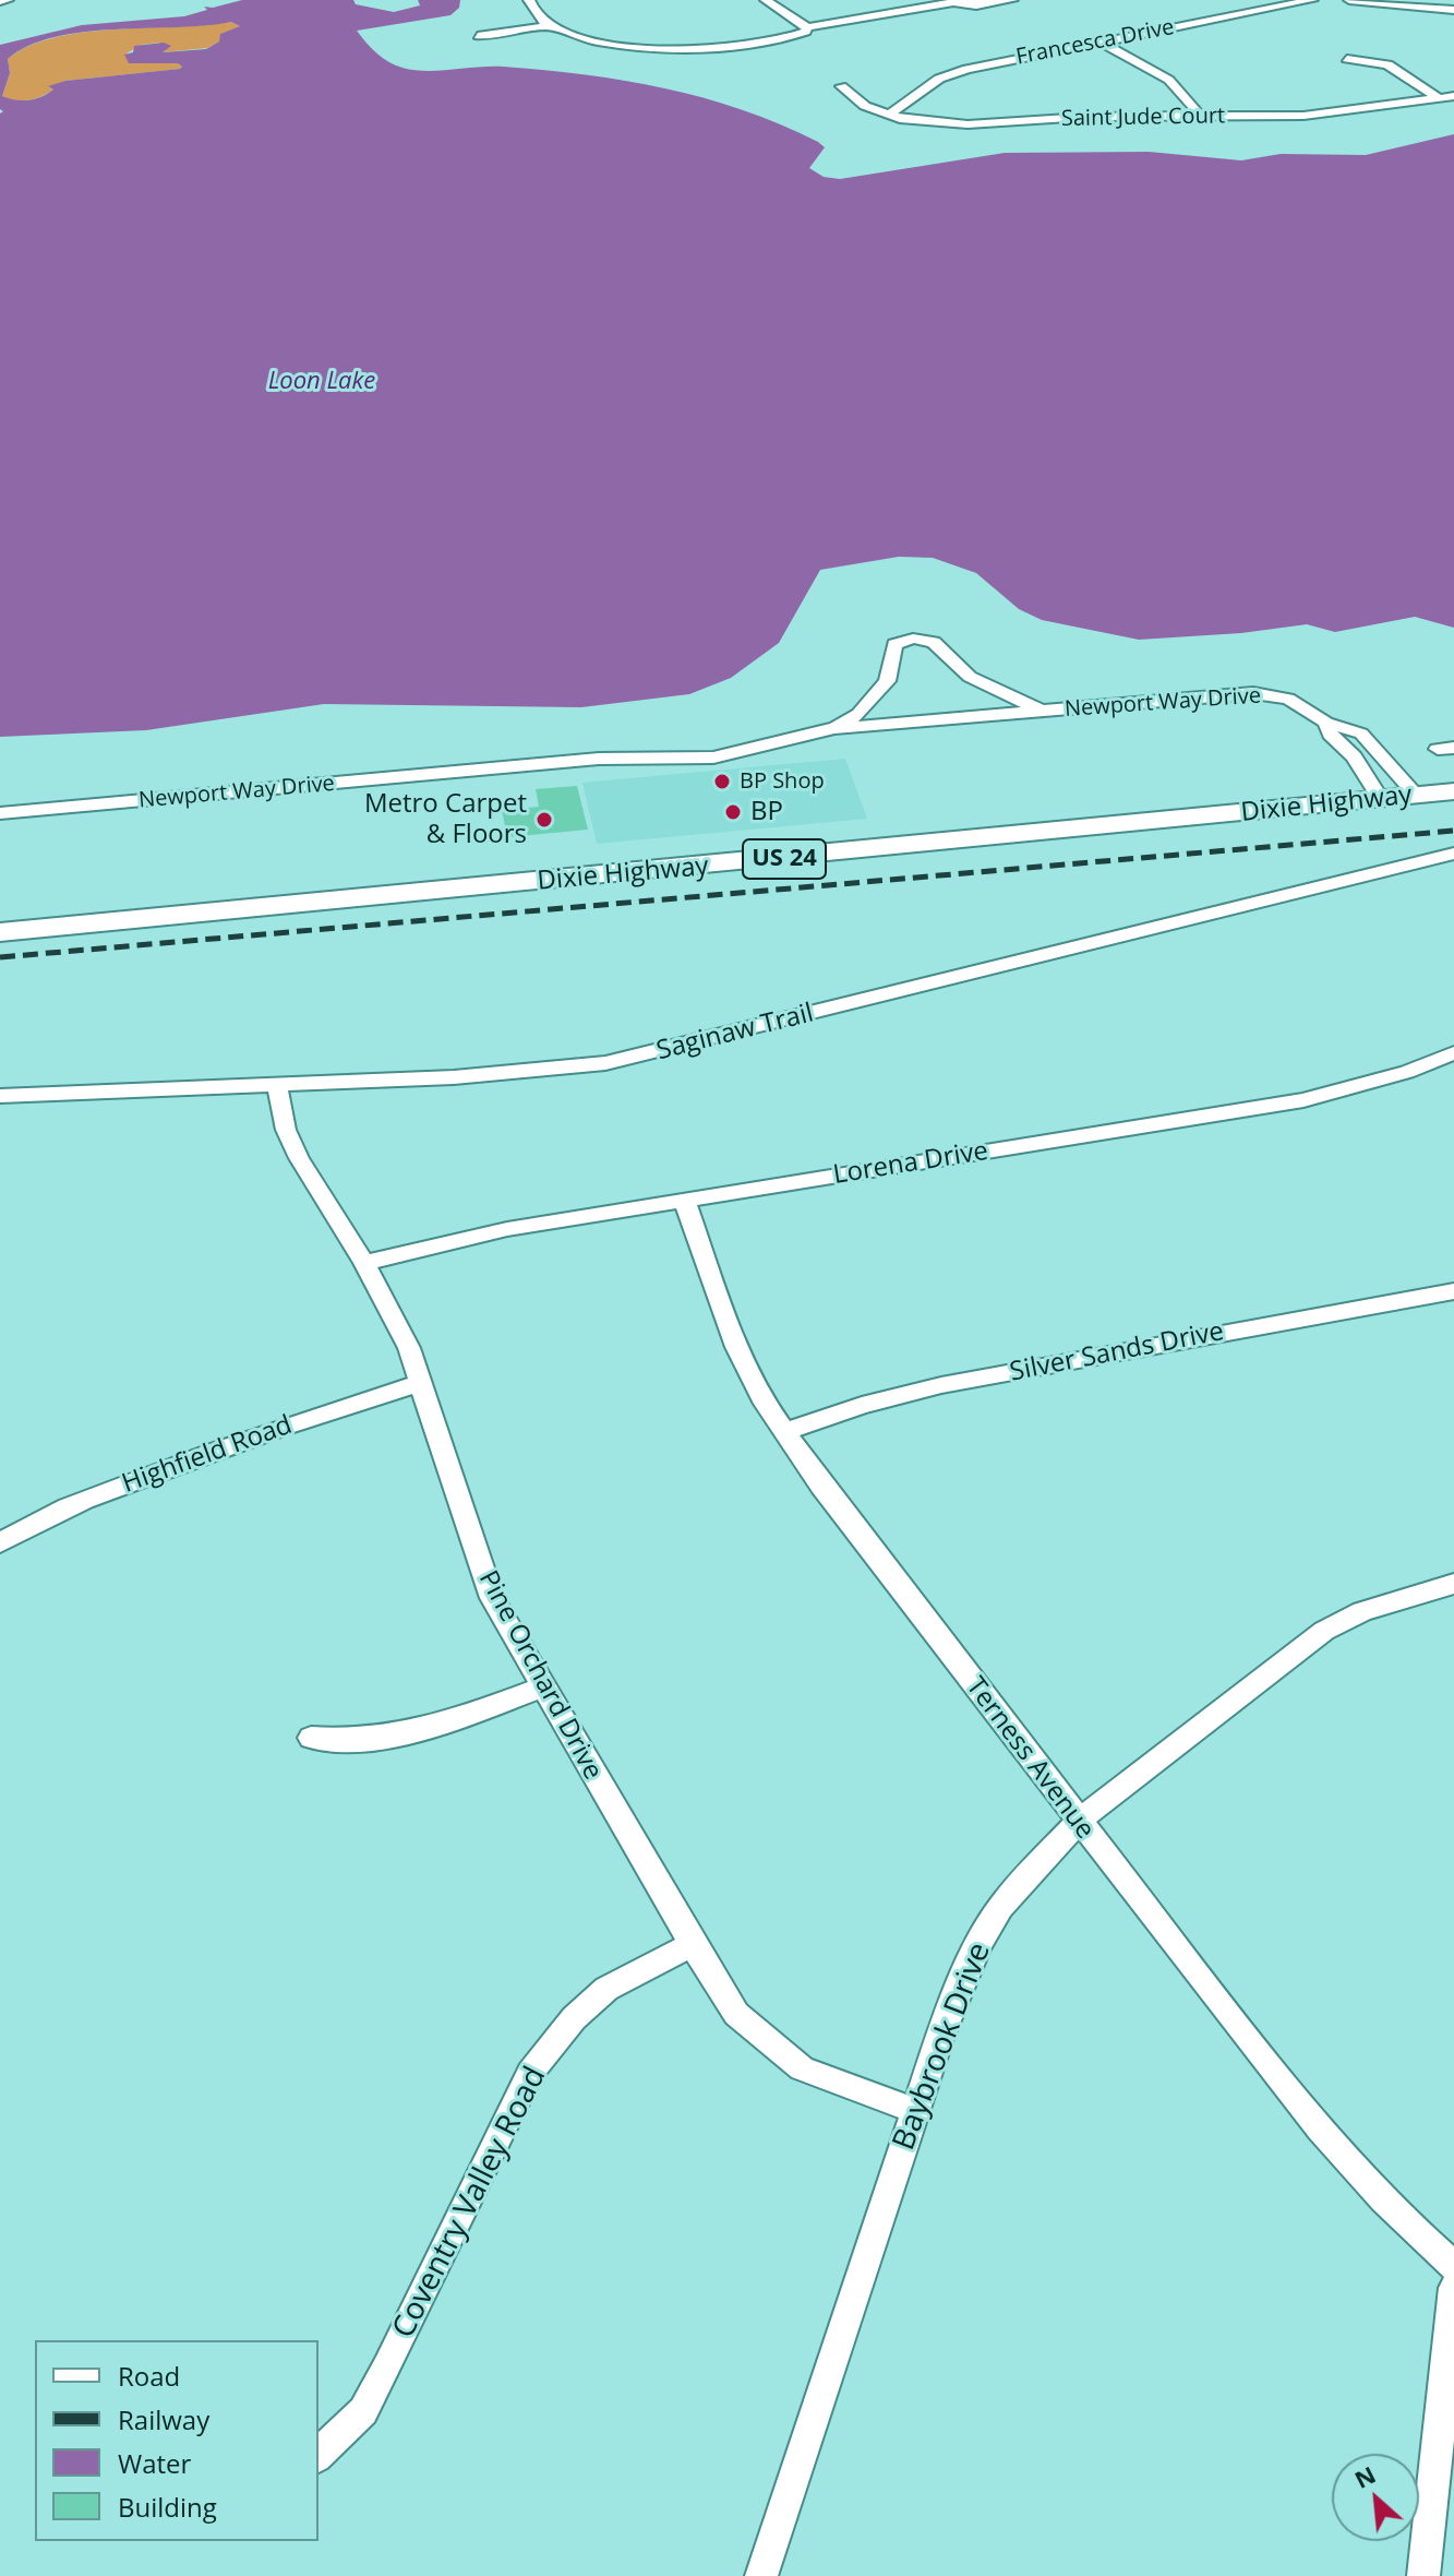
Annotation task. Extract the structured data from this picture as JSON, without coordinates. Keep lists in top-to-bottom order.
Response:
{
  "streets": {
    "main road": ["Dixie Highway", "US 24"],
    "street": [
      "Francesca Drive",
      "Saint Jude Court",
      "Newport Way Drive",
      "Saginaw Trail",
      "Lorena Drive",
      "Silver Sands Drive",
      "Highfield Road",
      "Pine Orchard Drive",
      "Terness Avenue",
      "Baybrook Drive",
      "Coventry Valley Road"
    ]
  },
  "crossings": [
    ["Francesca Drive", "Saint Jude Court"],
    ["Newport Way Drive", "Dixie Highway"],
    ["Saginaw Trail", "Pine Orchard Drive"],
    ["Lorena Drive", "Pine Orchard Drive"],
    ["Lorena Drive", "Terness Avenue"],
    ["Silver Sands Drive", "Terness Avenue"],
    ["Highfield Road", "Pine Orchard Drive"],
    ["Pine Orchard Drive", "Baybrook Drive"],
    ["Pine Orchard Drive", "Coventry Valley Road"],
    ["Terness Avenue", "Baybrook Drive"]
  ],
  "water": ["Loon Lake"],
  "places": ["BP Shop", "BP", "Metro Carpet & Floors"],
  "legend": [
    "Road",
    "Railway",
    "Water",
    "Building"
  ],
  "north": "top left"
}
